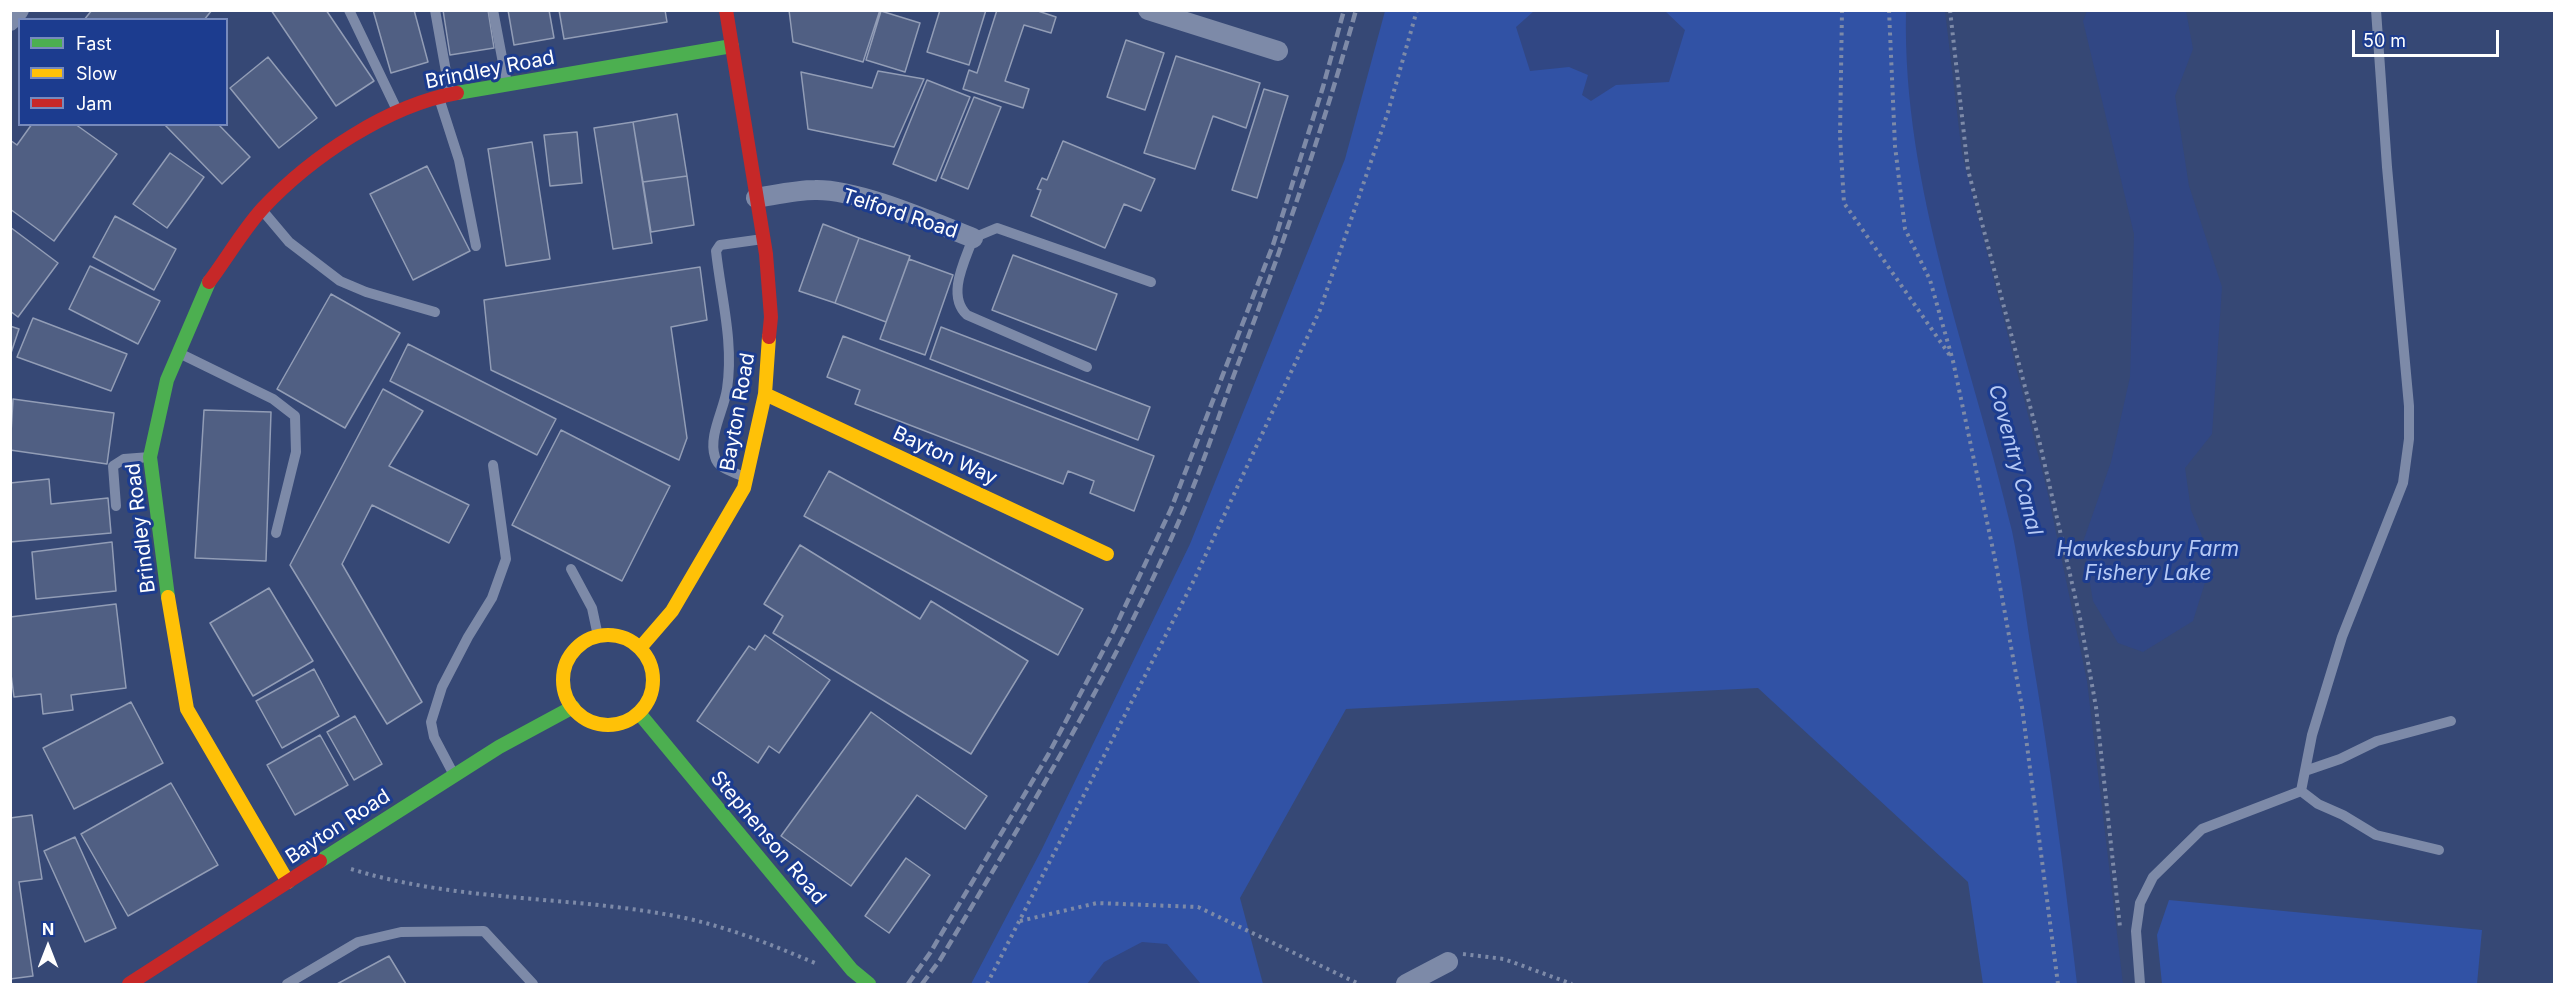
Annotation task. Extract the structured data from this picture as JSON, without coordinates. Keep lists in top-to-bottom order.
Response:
{
  "streets": {
    "street": [
      "Brindley Road",
      "Telford Road",
      "Bayton Road",
      "Bayton Way",
      "Stephenson Road"
    ]
  },
  "crossings": [
    ["Brindley Road", "Bayton Road"],
    ["Telford Road", "Bayton Road"],
    ["Bayton Road", "Bayton Way"],
    ["Bayton Road", "Stephenson Road"]
  ],
  "water": ["Coventry Canal", "Hawkesbury Farm Fishery Lake"],
  "legend": ["Fast", "Slow", "Jam"],
  "scale_bar": "50 m",
  "north": "top"
}
